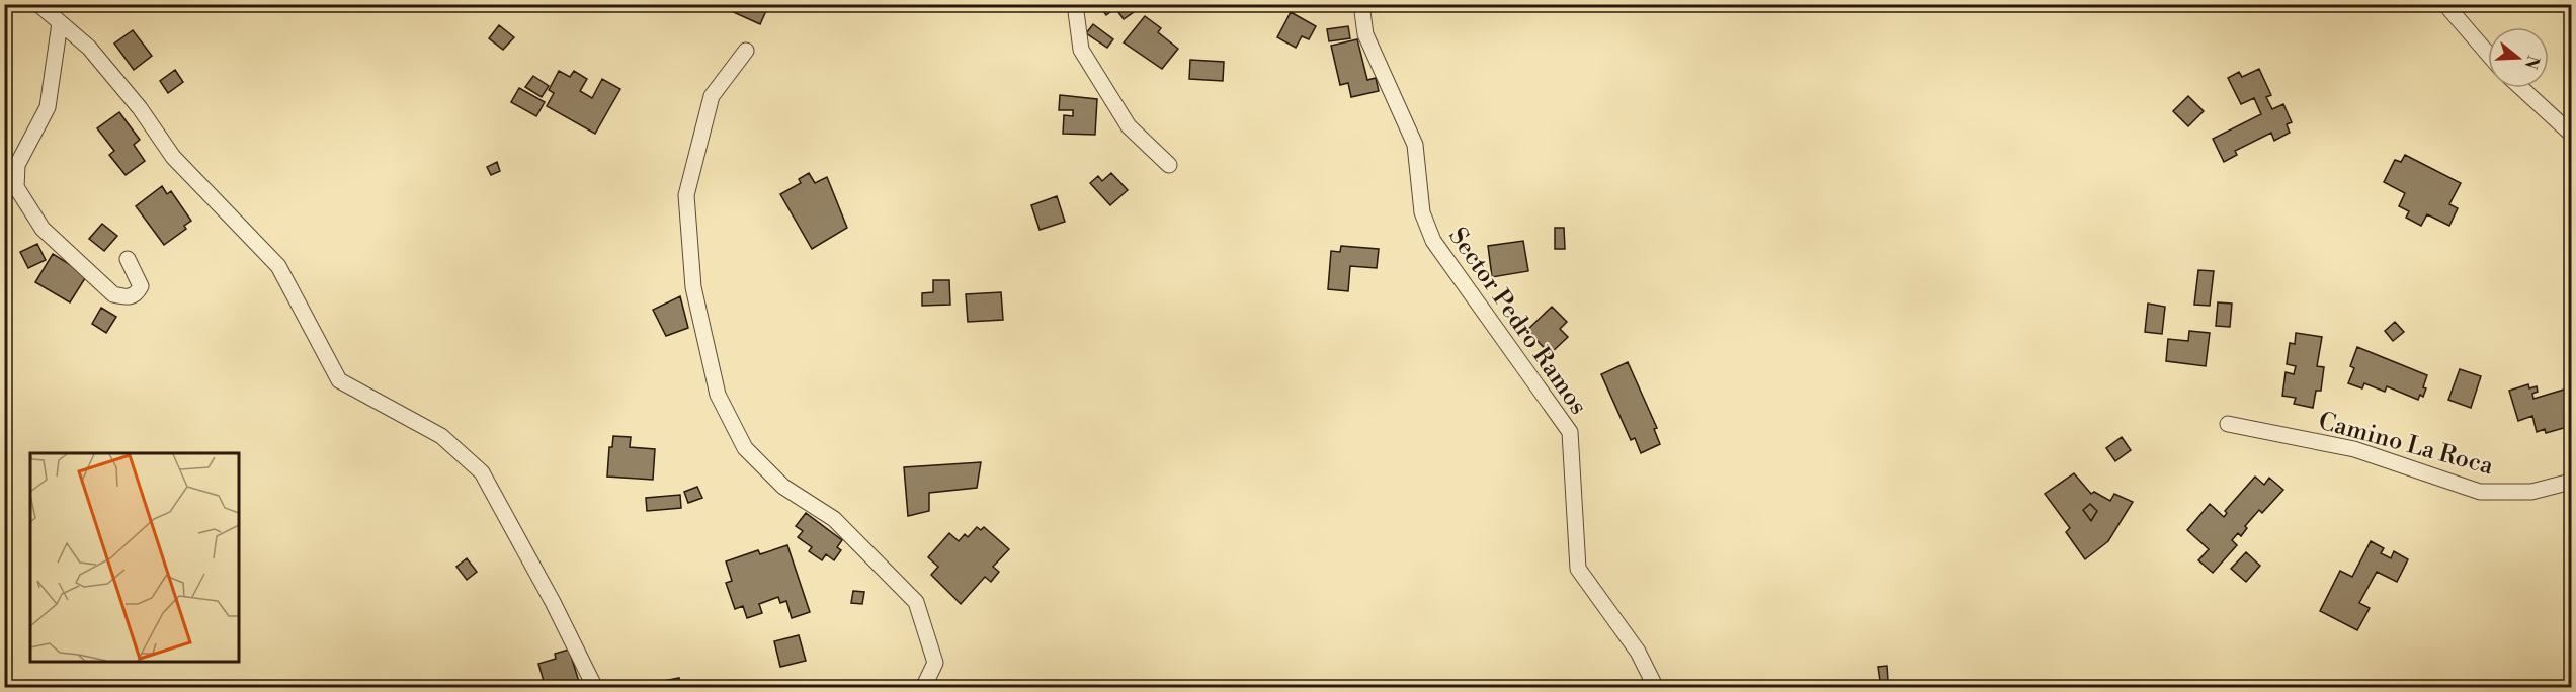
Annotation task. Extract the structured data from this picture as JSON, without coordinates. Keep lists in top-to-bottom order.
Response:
{
  "streets": {
    "street": ["Sector Pedro Ramos", "Camino La Roca"]
  },
  "north": "right"
}
